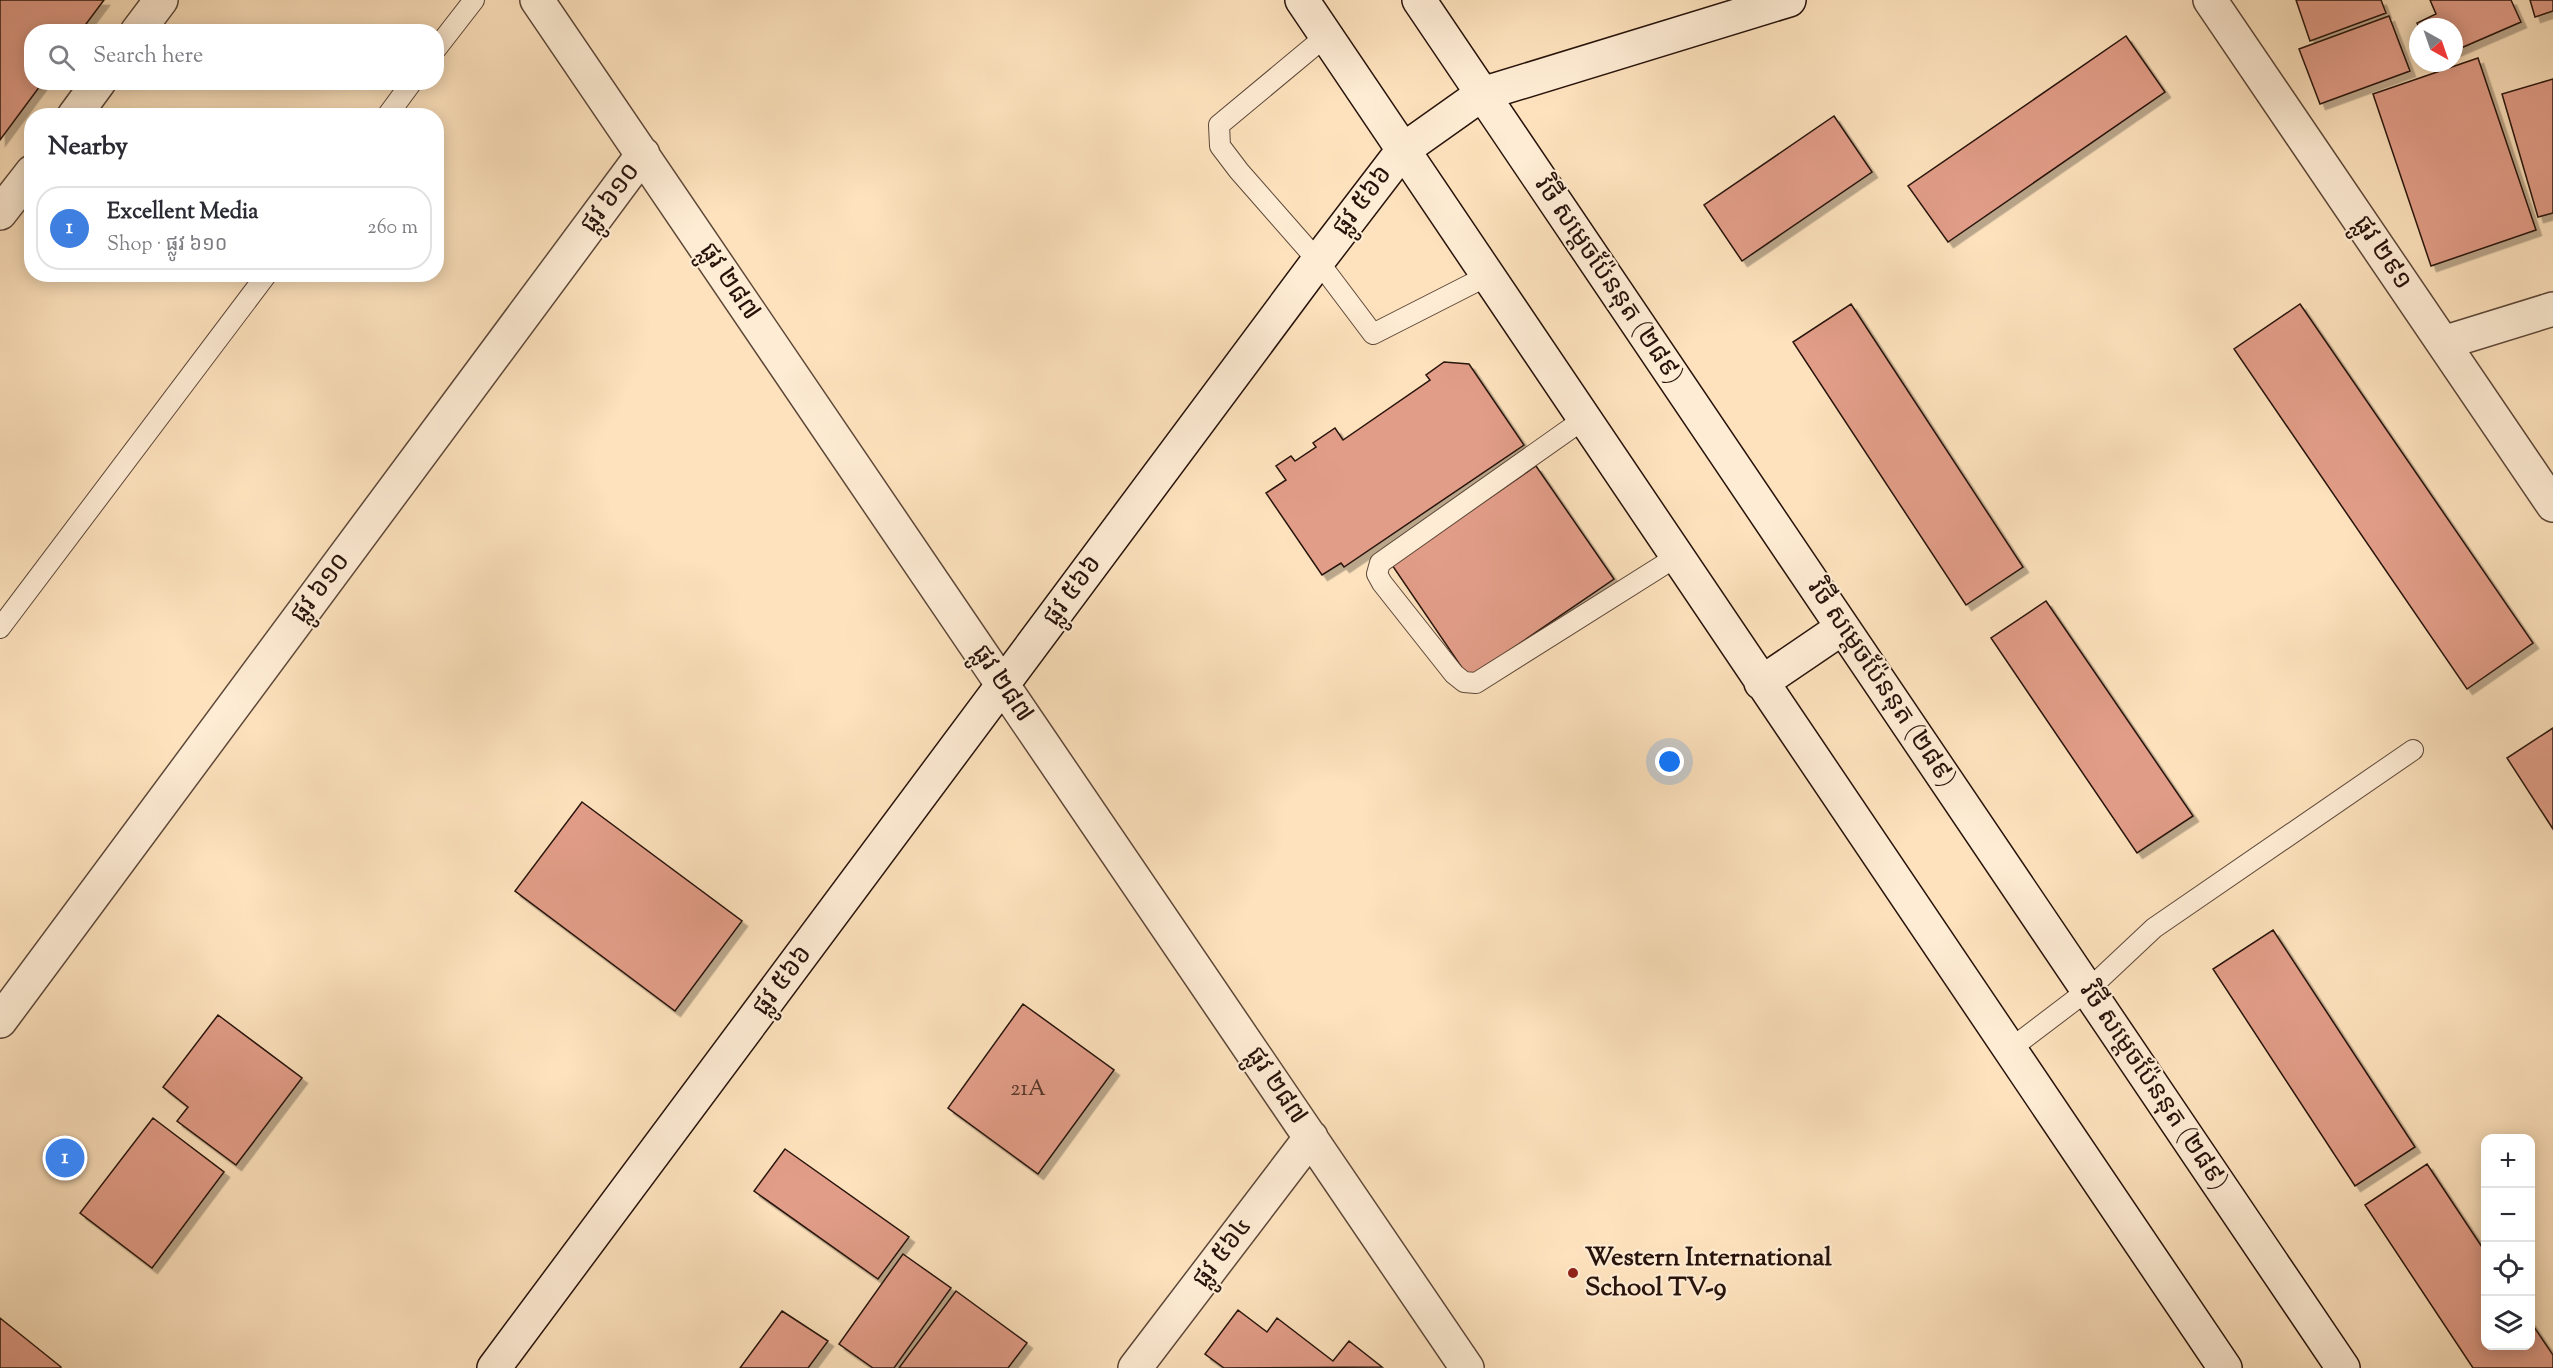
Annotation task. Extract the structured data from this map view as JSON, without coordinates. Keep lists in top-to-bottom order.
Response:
{
  "streets": {
    "street": [
      "ផ្លូវ ៦១០",
      "ផ្លូវ ៥៦៦",
      "ផ្លូវ ២៩១",
      "វិថី សម្តេចប៉ែននុត (២៨៩)",
      "ផ្លូវ ២៨៧",
      "ផ្លូវ ៥៦៤"
    ]
  },
  "crossings": [
    ["ផ្លូវ ៦១០", "ផ្លូវ ២៨៧"],
    ["ផ្លូវ ៥៦៦", "វិថី សម្តេចប៉ែននុត (២៨៩)"],
    ["ផ្លូវ ៥៦៦", "ផ្លូវ ២៨៧"],
    ["ផ្លូវ ២៨៧", "ផ្លូវ ៥៦៤"]
  ],
  "places": ["Western International School TV-9"],
  "house_numbers": ["21A"],
  "north": "bottom right",
  "page": {
    "search": "Search here",
    "heading": "Nearby",
    "list": [
      {
        "mark": "1",
        "name": "Excellent Media",
        "note": "Shop · ផ្លូវ ៦១០",
        "value": "260 m"
      }
    ],
    "map_buttons": ["+", "−"],
    "pins": "1"
  }
}
